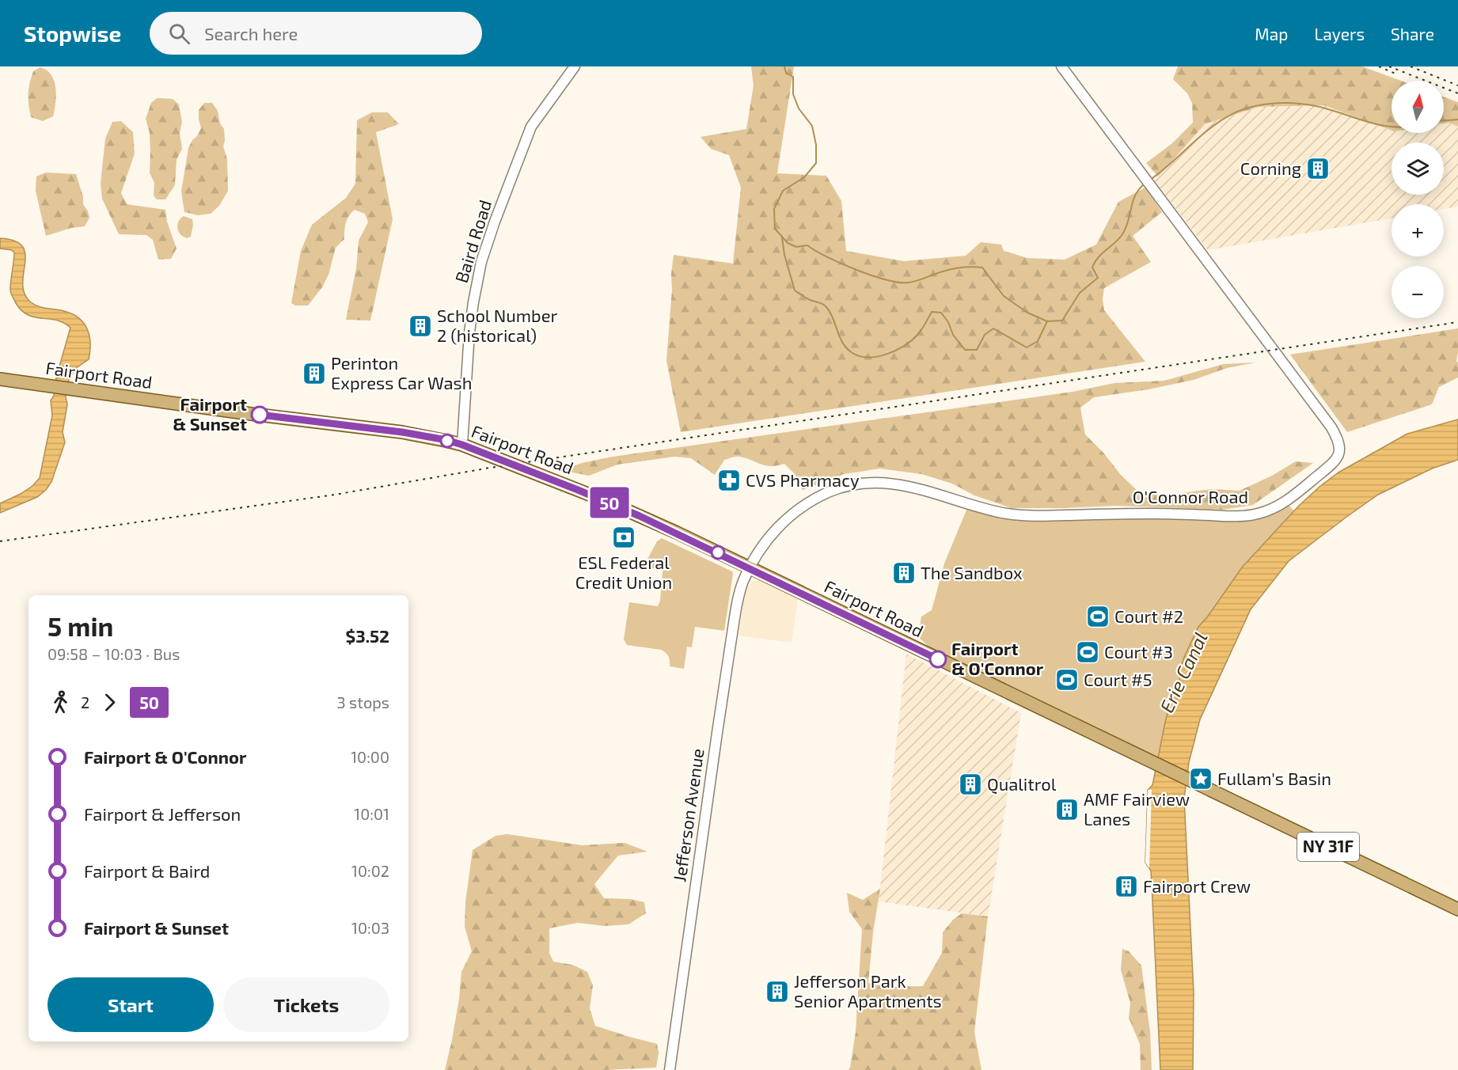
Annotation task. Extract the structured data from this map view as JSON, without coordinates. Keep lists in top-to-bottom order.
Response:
{
  "streets": {
    "main road": ["Fairport Road", "NY 31F"],
    "street": ["Baird Road", "O'Connor Road", "Jefferson Avenue"]
  },
  "crossings": [
    ["Baird Road", "Fairport Road"],
    ["Fairport Road", "O'Connor Road"],
    ["Fairport Road", "Jefferson Avenue"],
    ["O'Connor Road", "Jefferson Avenue"]
  ],
  "water": ["Erie Canal"],
  "places": {
    "building": [
      "Corning",
      "School Number 2 (historical)",
      "Perinton Express Car Wash",
      "The Sandbox",
      "Qualitrol",
      "AMF Fairview Lanes",
      "Fairport Crew",
      "Jefferson Park Senior Apartments"
    ],
    "other": ["Fairport & Sunset", "Fairport & O'Connor"],
    "pharmacy": ["CVS Pharmacy"],
    "bank": ["ESL Federal Credit Union"],
    "sports": ["Court #2", "Court #3", "Court #5"],
    "place": ["Fullam's Basin"]
  },
  "lines": ["bus line 50"],
  "north": "top",
  "page": {
    "header": "Stopwise",
    "search": "Search here",
    "nav": ["Map", "Layers", "Share"],
    "on_map": "50",
    "map_buttons": ["+", "−"],
    "heading": ["5 min", "09:58 – 10:03 · Bus", "$3.52"],
    "legs": ["2", "50", "3 stops"],
    "list": [
      {
        "name": "Fairport & O'Connor",
        "value": "10:00"
      },
      {
        "name": "Fairport & Jefferson",
        "value": "10:01"
      },
      {
        "name": "Fairport & Baird",
        "value": "10:02"
      },
      {
        "name": "Fairport & Sunset",
        "value": "10:03"
      }
    ],
    "buttons": ["Start", "Tickets"]
  }
}
